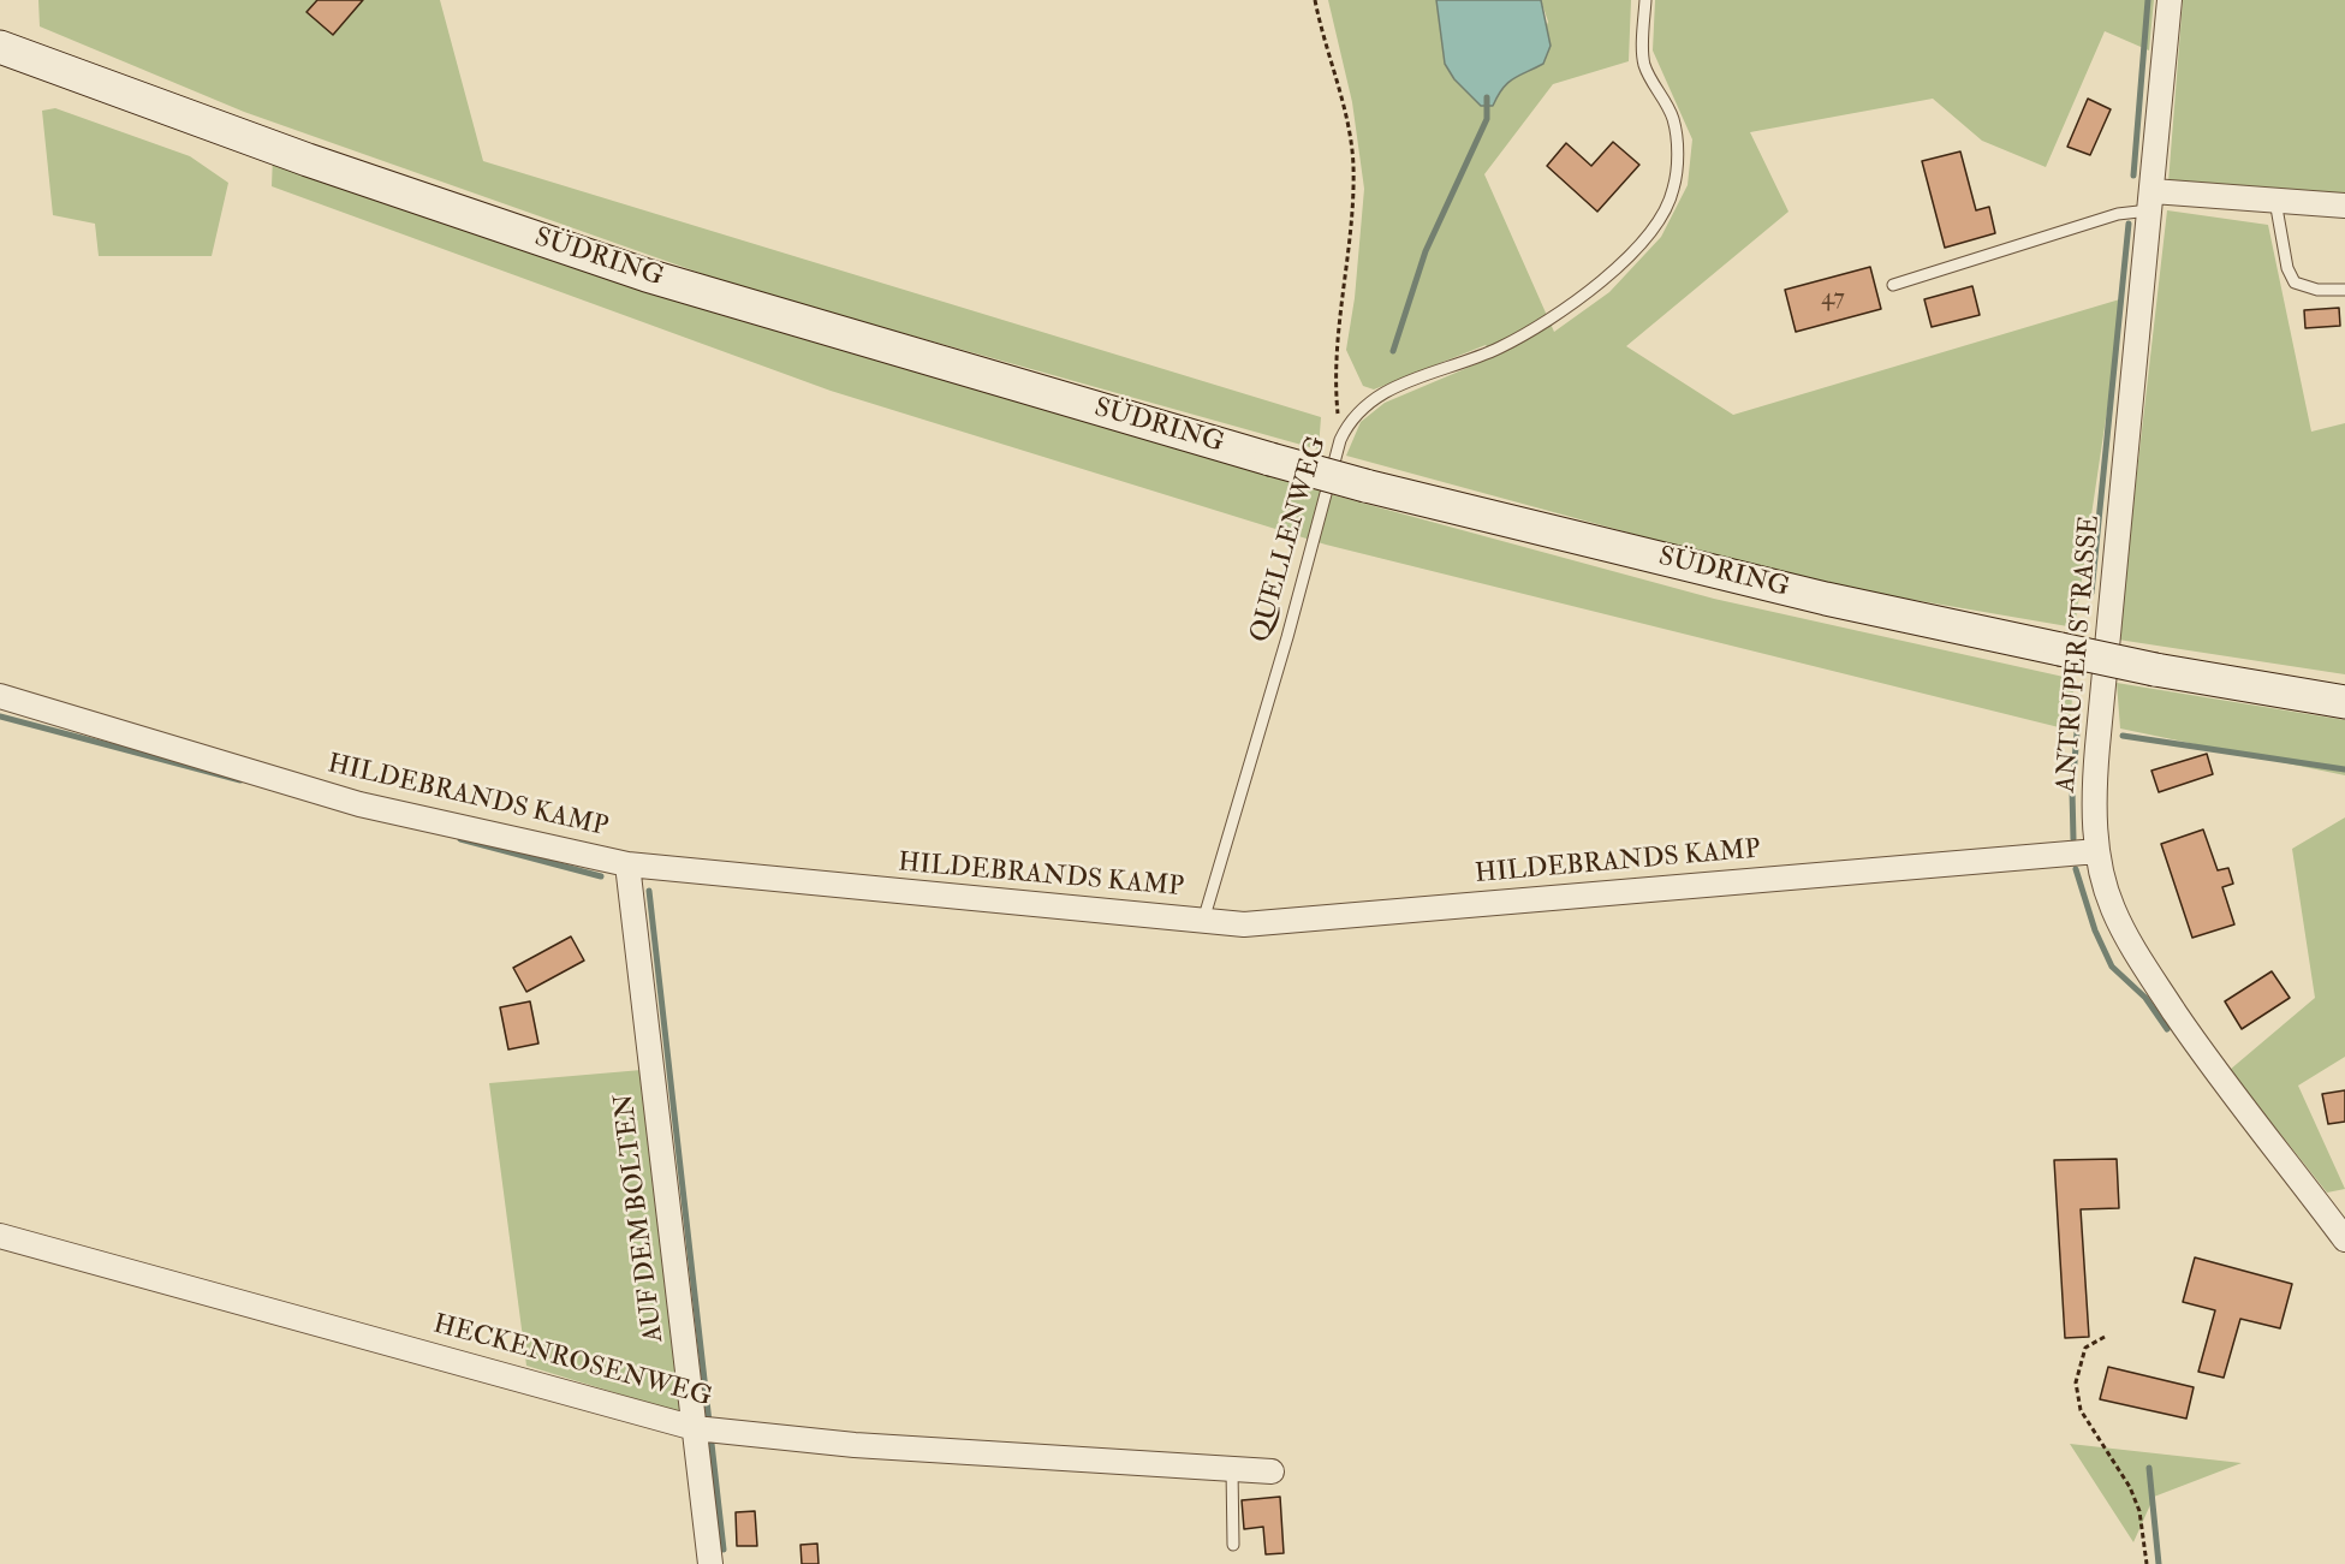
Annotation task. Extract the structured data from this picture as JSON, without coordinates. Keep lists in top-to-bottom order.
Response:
{
  "streets": {
    "main road": ["SÜDRING"],
    "street": [
      "ANTRUPER STRASSE",
      "HILDEBRANDS KAMP",
      "AUF DEM BOLTEN",
      "HECKENROSENWEG"
    ],
    "lane": ["QUELLENWEG"]
  },
  "crossings": [
    ["QUELLENWEG", "HILDEBRANDS KAMP"],
    ["ANTRUPER STRASSE", "HILDEBRANDS KAMP"],
    ["HILDEBRANDS KAMP", "AUF DEM BOLTEN"],
    ["AUF DEM BOLTEN", "HECKENROSENWEG"]
  ],
  "house_numbers": ["47"]
}
